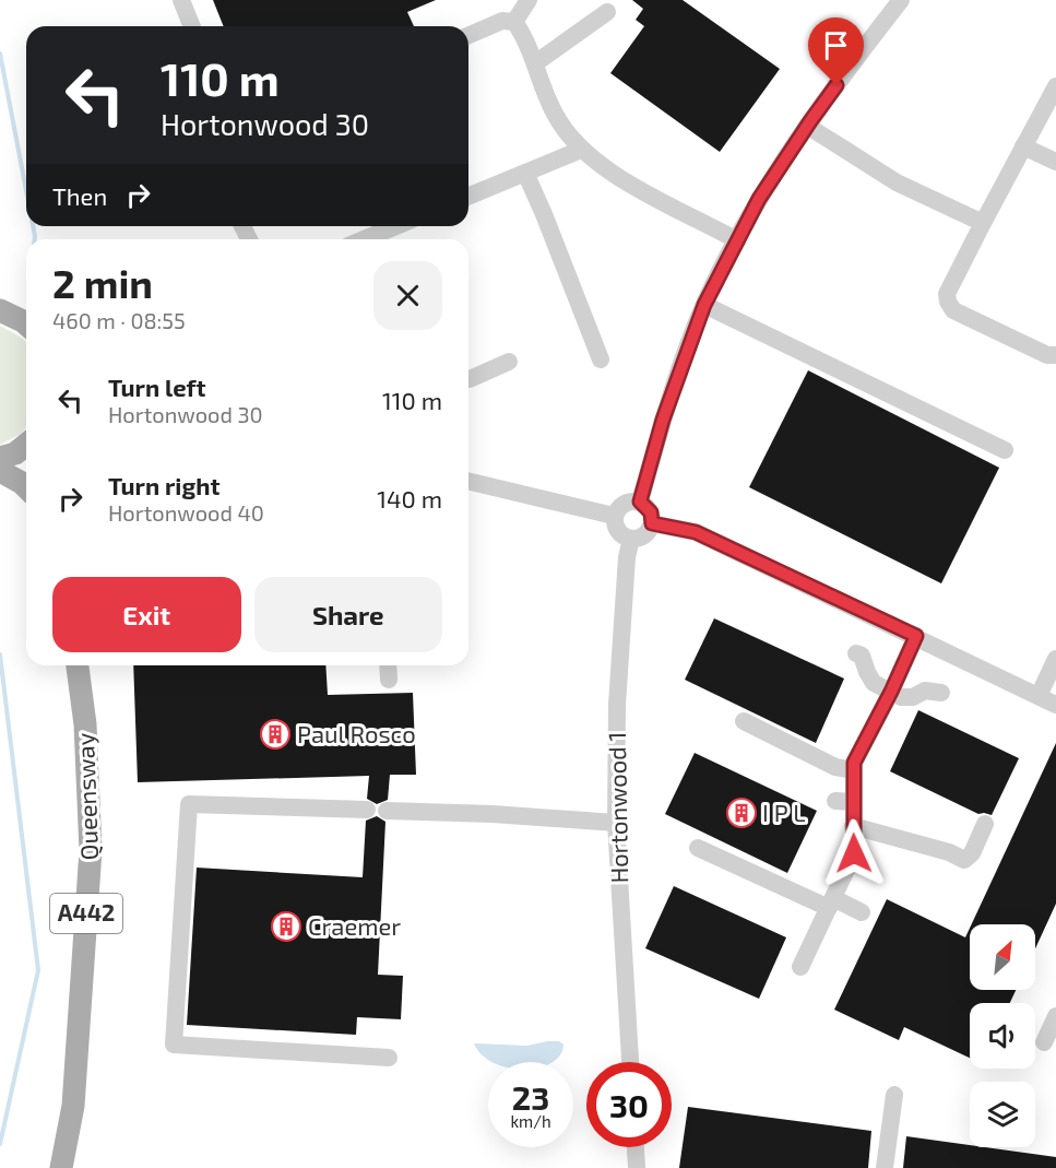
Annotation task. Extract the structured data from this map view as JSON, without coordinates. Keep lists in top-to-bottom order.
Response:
{
  "streets": {
    "main road": ["Queensway", "A442"],
    "street": ["Hortonwood 1"]
  },
  "places": {
    "building": ["Paul Rosco", "I P L", "Craemer"]
  },
  "north": "top right",
  "page": {
    "turn": ["110 m", "Hortonwood 30"],
    "then": "Then",
    "heading": ["2 min", "460 m · 08:55"],
    "list": [
      {
        "name": "Turn left",
        "note": "Hortonwood 30",
        "value": "110 m"
      },
      {
        "name": "Turn right",
        "note": "Hortonwood 40",
        "value": "140 m"
      }
    ],
    "buttons": ["Exit", "Share"],
    "speed": "23 km/h",
    "limit": "30"
  }
}
